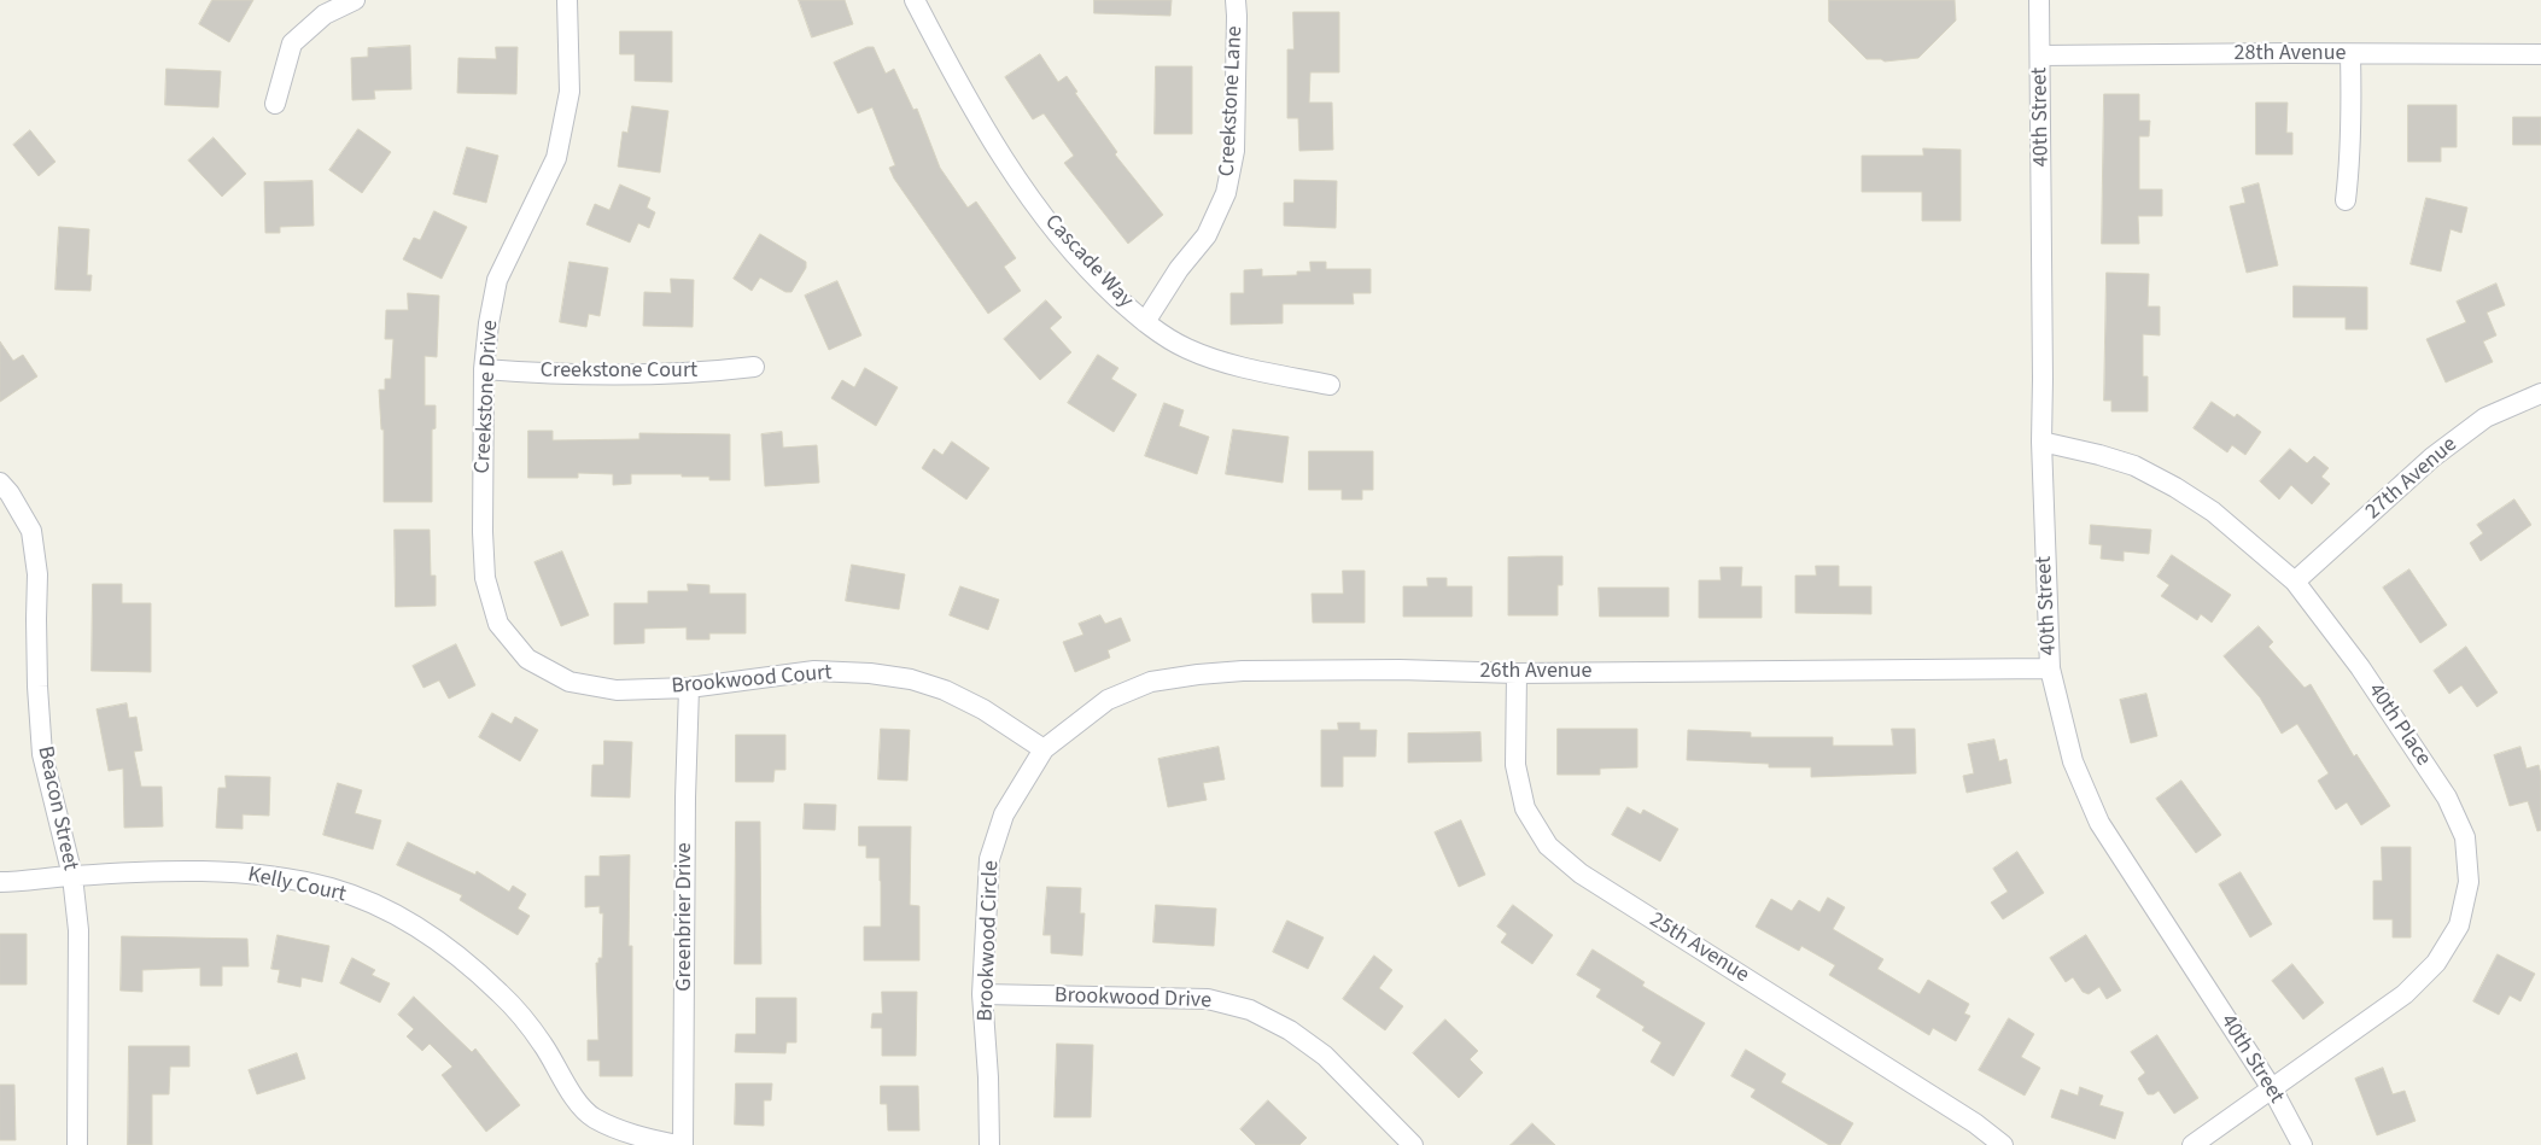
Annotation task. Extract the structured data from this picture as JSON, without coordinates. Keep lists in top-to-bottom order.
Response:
{
  "streets": {
    "street": [
      "28th Avenue",
      "Creekstone Lane",
      "40th Street",
      "Cascade Way",
      "Creekstone Court",
      "Creekstone Drive",
      "27th Avenue",
      "26th Avenue",
      "Brookwood Court",
      "40th Place",
      "Beacon Street",
      "Kelly Court",
      "Greenbrier Drive",
      "Brookwood Circle",
      "25th Avenue",
      "Brookwood Drive"
    ]
  },
  "crossings": [
    ["28th Avenue", "40th Street"],
    ["Creekstone Lane", "Cascade Way"],
    ["40th Street", "26th Avenue"],
    ["40th Street", "40th Place"],
    ["Creekstone Court", "Creekstone Drive"],
    ["Creekstone Drive", "Brookwood Court"],
    ["27th Avenue", "40th Place"],
    ["26th Avenue", "Brookwood Court"],
    ["26th Avenue", "Brookwood Circle"],
    ["26th Avenue", "25th Avenue"],
    ["Brookwood Court", "Greenbrier Drive"],
    ["Brookwood Court", "Brookwood Circle"],
    ["Beacon Street", "Kelly Court"],
    ["Brookwood Circle", "Brookwood Drive"]
  ]
}
